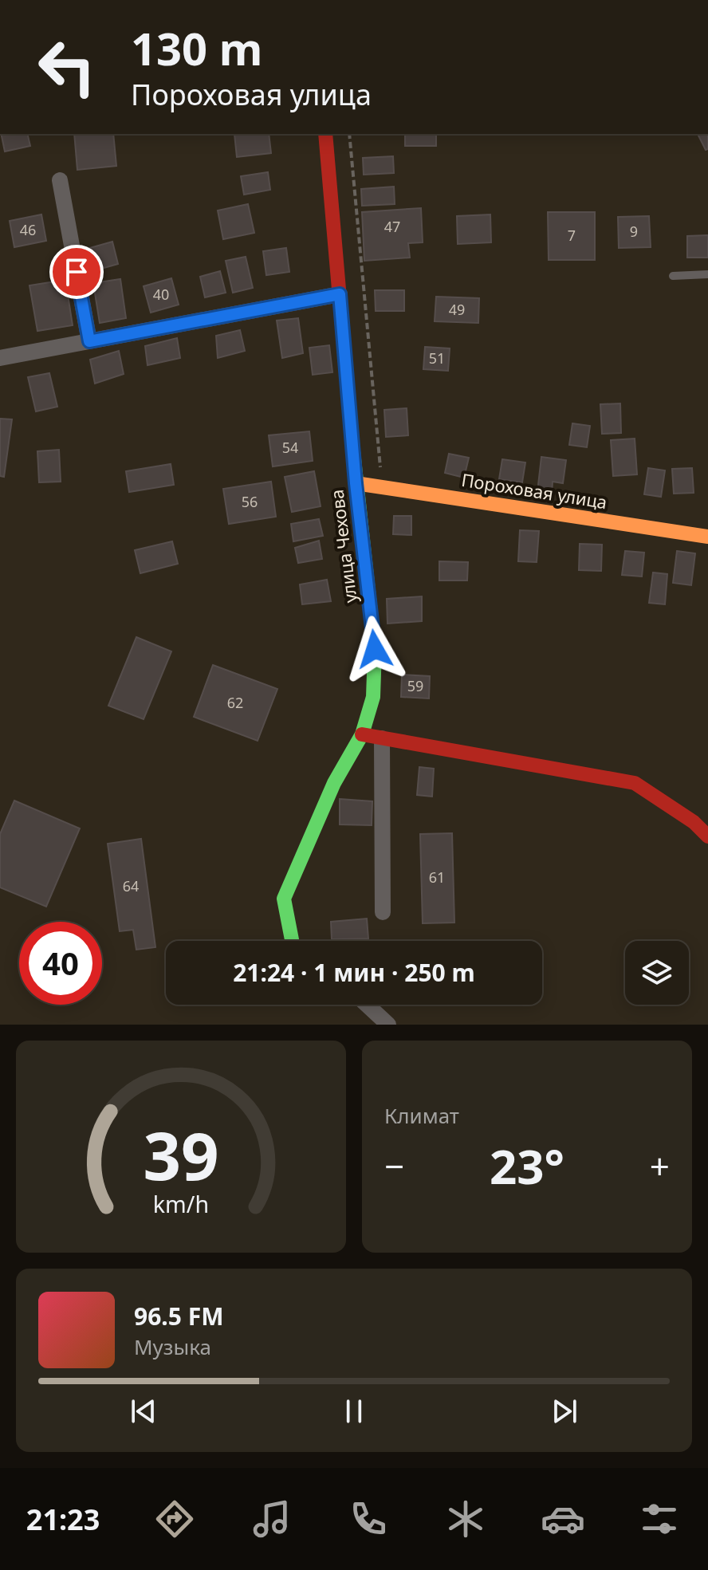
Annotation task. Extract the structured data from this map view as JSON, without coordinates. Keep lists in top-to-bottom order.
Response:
{
  "streets": {
    "street": ["Пороховая улица", "улица Чехова"]
  },
  "crossings": [
    ["Пороховая улица", "улица Чехова"]
  ],
  "house_numbers": [
    "47",
    "46",
    "9",
    "7",
    "40",
    "49",
    "51",
    "54",
    "56",
    "59",
    "62",
    "61",
    "64"
  ],
  "page": {
    "turn": ["130 m", "Пороховая улица"],
    "limit": "40",
    "trip": "21:24 · 1 мин · 250 m",
    "tile": "Климат",
    "heat": ["−", "23°", "+"],
    "song": ["96.5 FM", "Музыка"],
    "tabs": "21:23",
    "gauge": ["39", "km/h"]
  }
}
